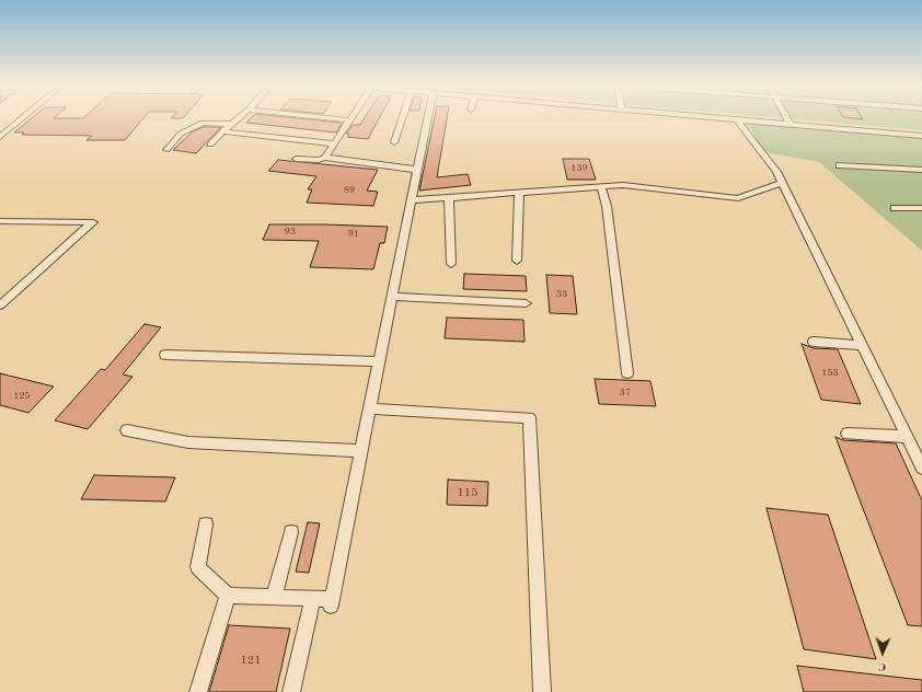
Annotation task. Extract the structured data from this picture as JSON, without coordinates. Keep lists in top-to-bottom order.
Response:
{
  "house_numbers": [
    "139",
    "89",
    "93",
    "91",
    "33",
    "153",
    "37",
    "125",
    "115",
    "121"
  ],
  "north": "bottom"
}
